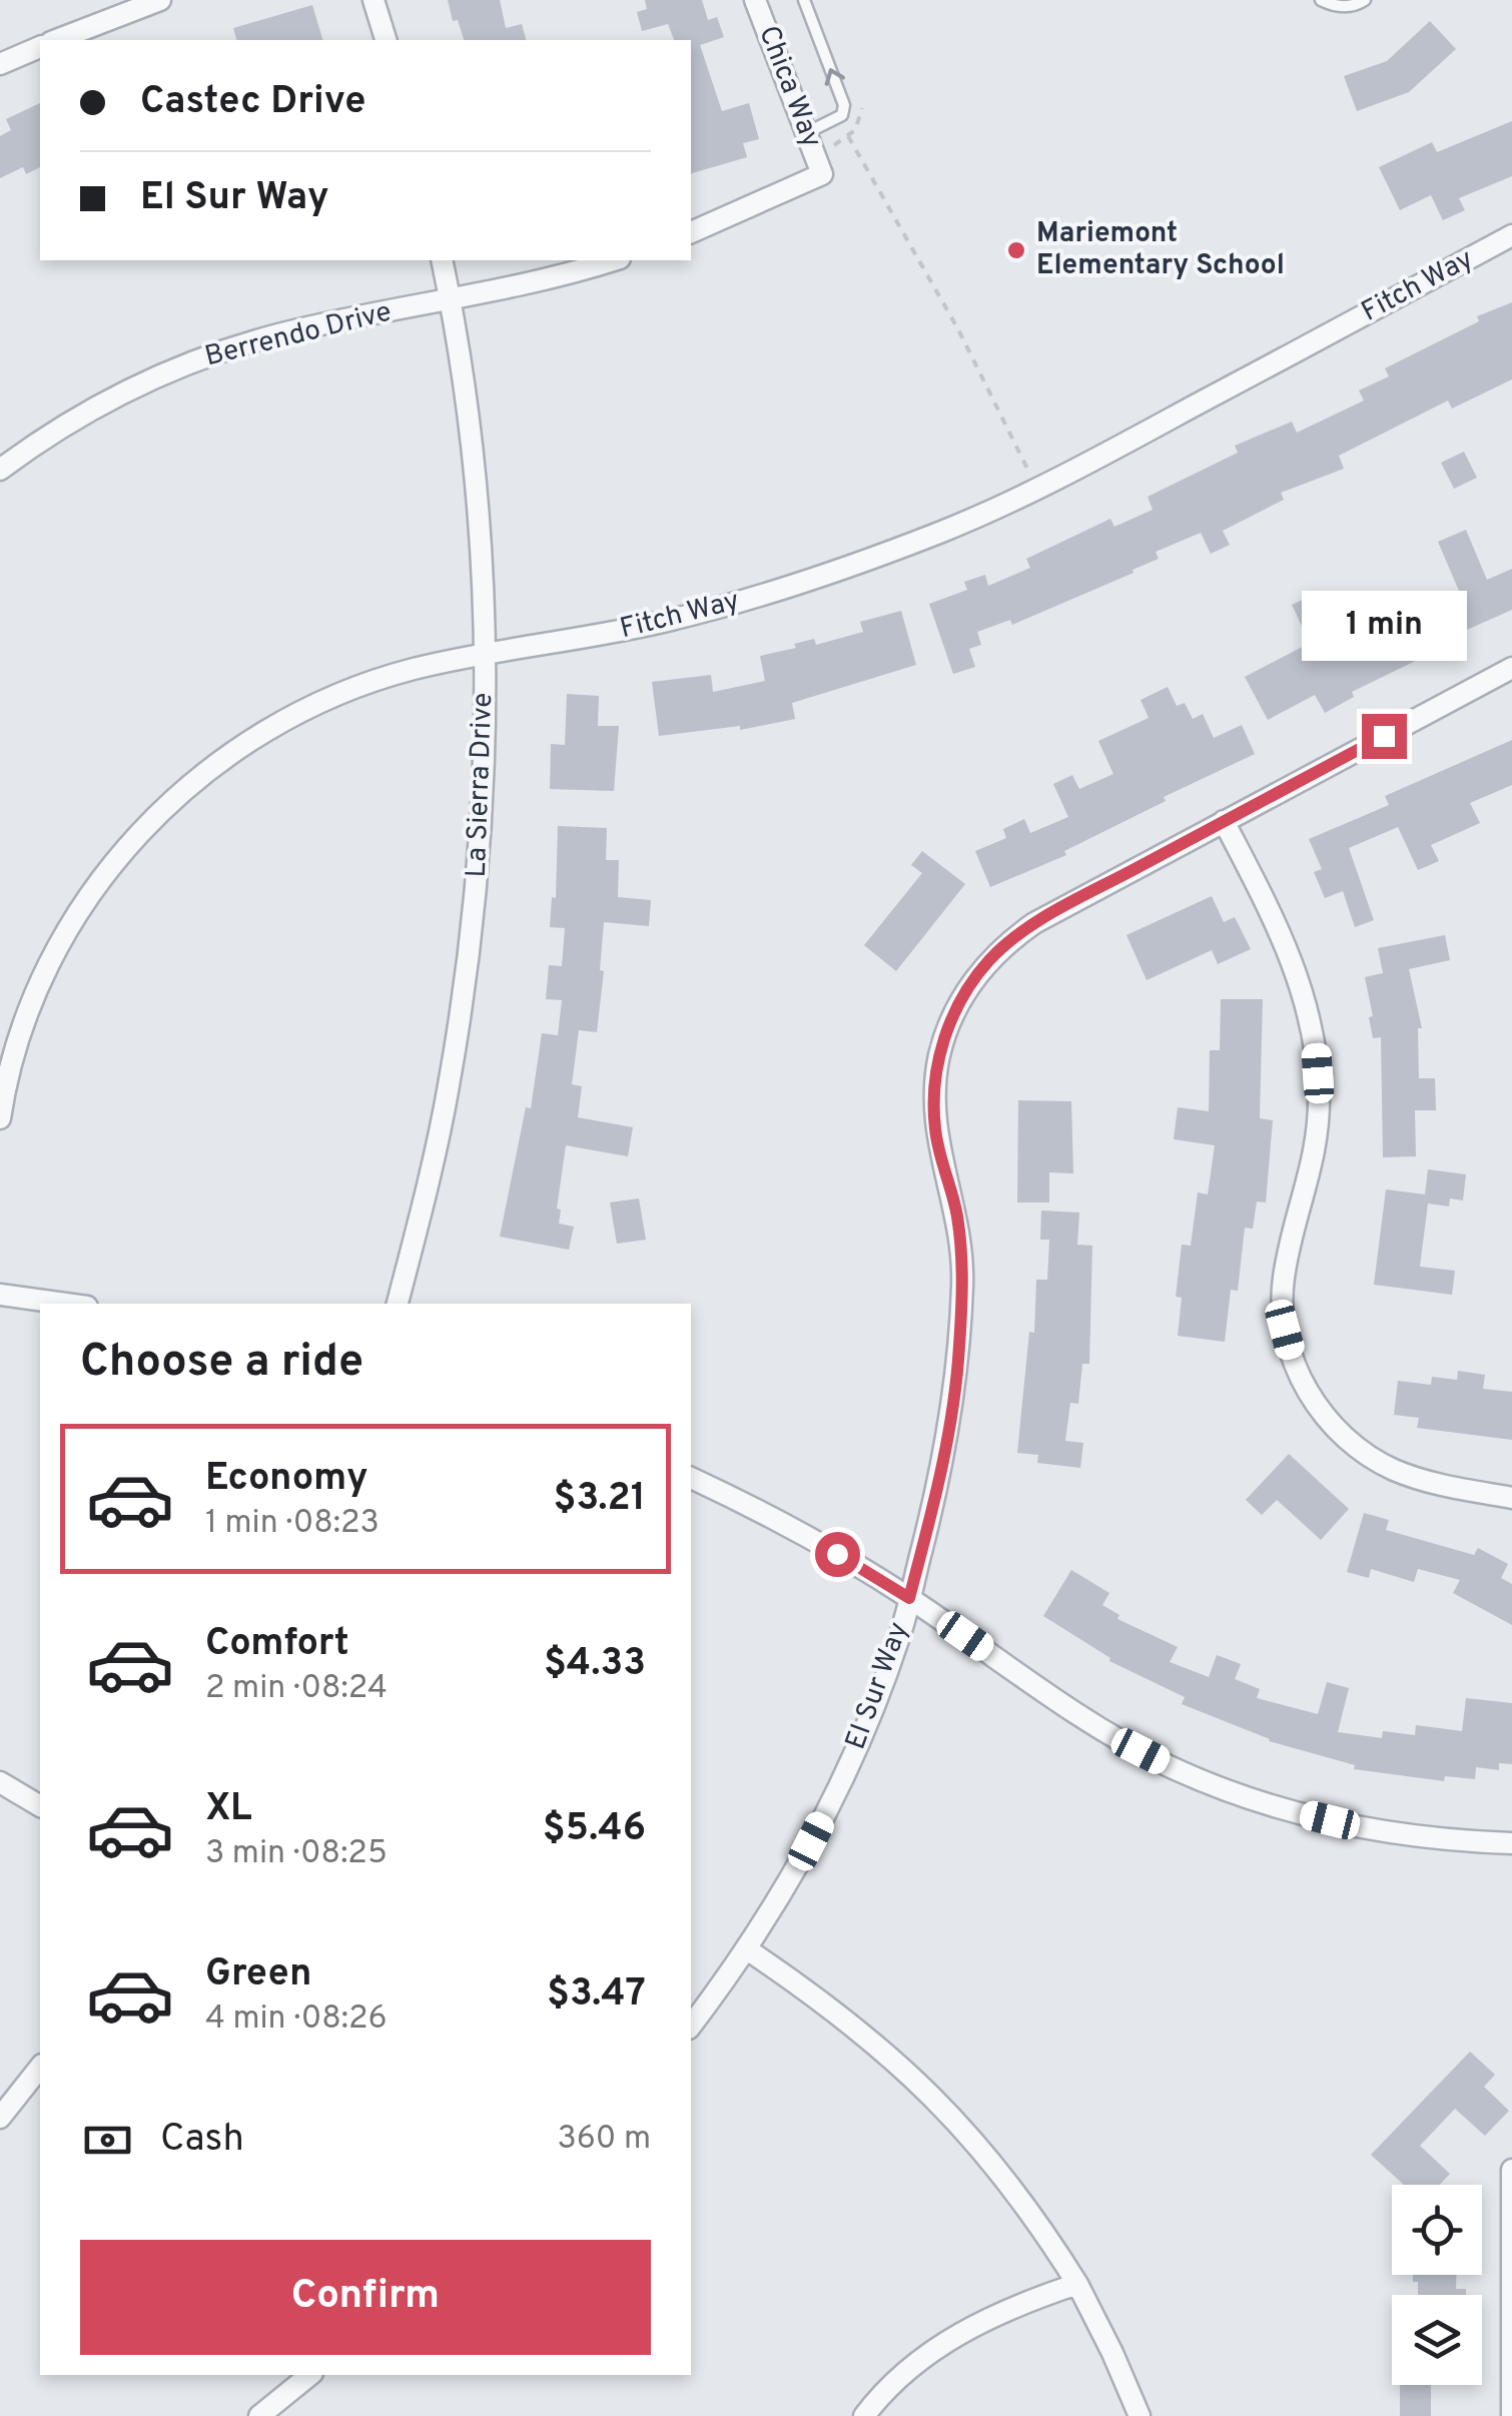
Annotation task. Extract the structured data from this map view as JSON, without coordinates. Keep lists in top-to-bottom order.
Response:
{
  "streets": {
    "street": [
      "Chica Way",
      "Fitch Way",
      "Berrendo Drive",
      "La Sierra Drive",
      "El Sur Way"
    ]
  },
  "crossings": [
    ["Fitch Way", "La Sierra Drive"],
    ["Berrendo Drive", "La Sierra Drive"]
  ],
  "places": ["Mariemont Elementary School"],
  "page": {
    "banner": ["Castec Drive", "El Sur Way"],
    "bubble": "1 min",
    "heading": "Choose a ride",
    "list": [
      {
        "name": "Economy",
        "note": "1 min · 08:23",
        "value": "$3.21"
      },
      {
        "name": "Comfort",
        "note": "2 min · 08:24",
        "value": "$4.33"
      },
      {
        "name": "XL",
        "note": "3 min · 08:25",
        "value": "$5.46"
      },
      {
        "name": "Green",
        "note": "4 min · 08:26",
        "value": "$3.47"
      }
    ],
    "pay": ["Cash", "360 m"],
    "buttons": "Confirm"
  }
}
